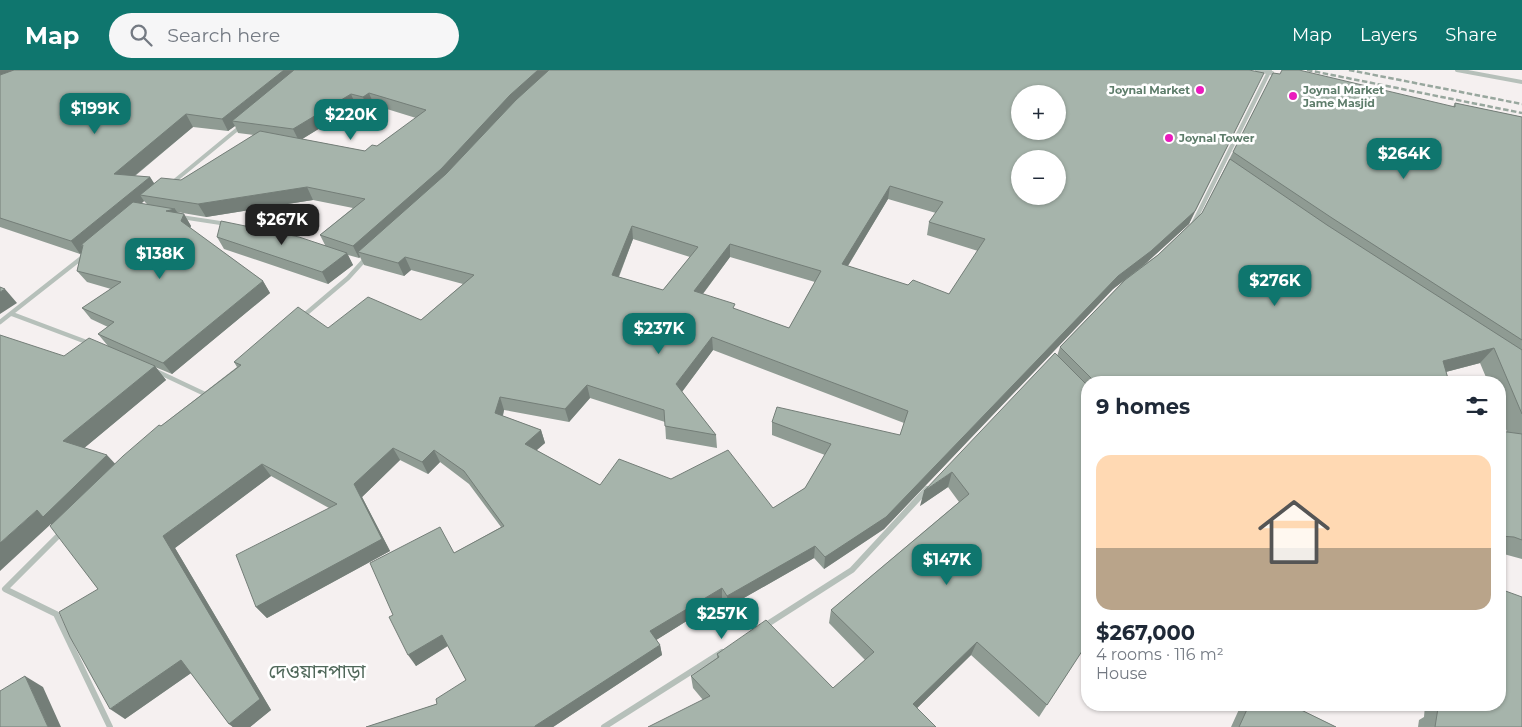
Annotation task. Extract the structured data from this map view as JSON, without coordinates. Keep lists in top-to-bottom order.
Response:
{
  "districts": ["দেওয়ানপাড়া"],
  "places": ["Joynal Market", "Joynal Market Jame Masjid", "Joynal Tower"],
  "page": {
    "header": "Map",
    "search": "Search here",
    "nav": ["Map", "Layers", "Share"],
    "map_buttons": ["+", "−"],
    "price": [
      "$199K",
      "$220K",
      "$264K",
      "$267K",
      "$138K",
      "$276K",
      "$237K",
      "$147K",
      "$257K"
    ],
    "heading": "9 homes",
    "list": [
      {
        "name": "$267,000",
        "note": "4 rooms · 116 m² · House"
      }
    ]
  }
}
